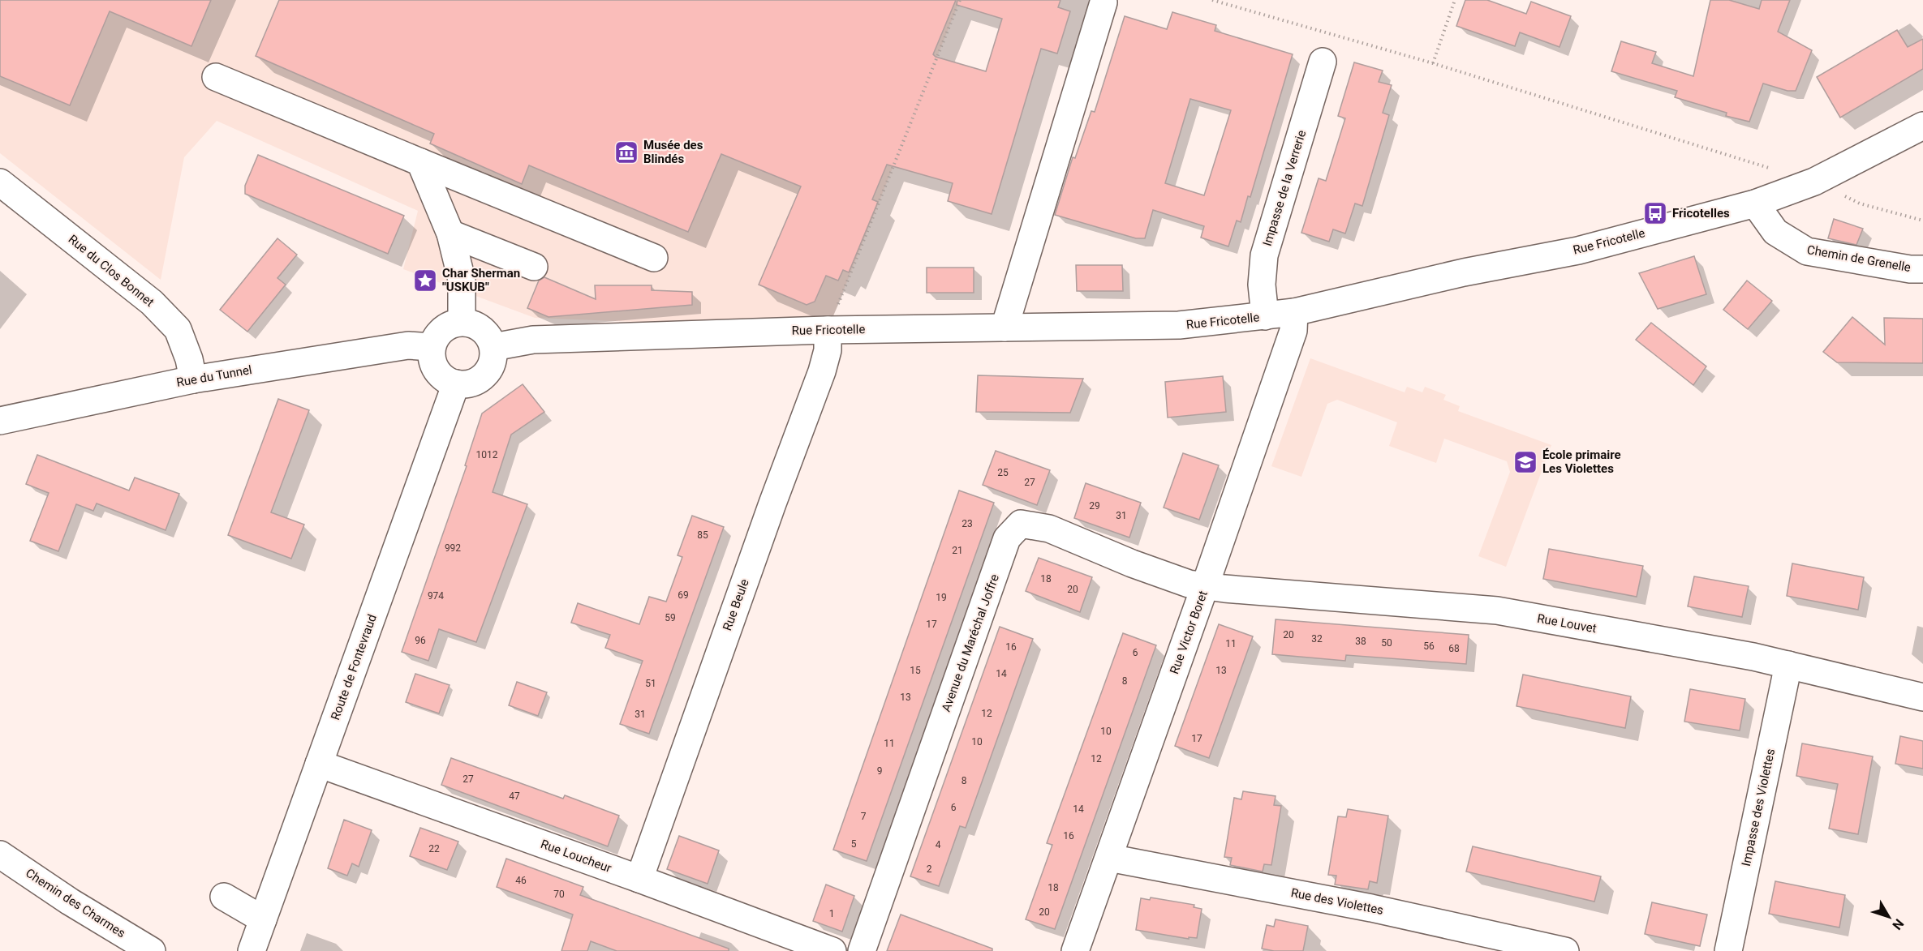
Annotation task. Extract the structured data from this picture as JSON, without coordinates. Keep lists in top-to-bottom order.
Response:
{
  "streets": {
    "street": [
      "Impasse de la Verrerie",
      "Rue Fricotelle",
      "Chemin de Grenelle",
      "Rue du Clos Bonnet",
      "Rue du Tunnel",
      "Rue Beule",
      "Rue Louvet",
      "Rue Victor Boret",
      "Avenue du Maréchal Joffre",
      "Route de Fontevraud",
      "Impasse des Violettes",
      "Rue Loucheur",
      "Rue des Violettes",
      "Chemin des Charmes"
    ]
  },
  "crossings": [
    ["Impasse de la Verrerie", "Rue Fricotelle"],
    ["Rue Fricotelle", "Chemin de Grenelle"],
    ["Rue Fricotelle", "Rue du Tunnel"],
    ["Rue Fricotelle", "Rue Beule"],
    ["Rue Fricotelle", "Rue Victor Boret"],
    ["Rue Fricotelle", "Route de Fontevraud"],
    ["Rue du Clos Bonnet", "Rue du Tunnel"],
    ["Rue du Tunnel", "Route de Fontevraud"],
    ["Rue Beule", "Rue Loucheur"],
    ["Rue Louvet", "Rue Victor Boret"],
    ["Rue Louvet", "Avenue du Maréchal Joffre"],
    ["Rue Louvet", "Impasse des Violettes"],
    ["Rue Victor Boret", "Avenue du Maréchal Joffre"],
    ["Rue Victor Boret", "Rue des Violettes"],
    ["Route de Fontevraud", "Rue Loucheur"]
  ],
  "places": {
    "museum": ["Musée des Blindés"],
    "bus stop": ["Fricotelles"],
    "place": ["Char Sherman \"USKUB\""],
    "school or university": ["École primaire Les Violettes"]
  },
  "house_numbers": [
    "1012",
    "25",
    "27",
    "29",
    "31",
    "23",
    "85",
    "992",
    "21",
    "18",
    "20",
    "69",
    "974",
    "19",
    "59",
    "17",
    "20",
    "32",
    "96",
    "38",
    "50",
    "11",
    "56",
    "16",
    "68",
    "6",
    "15",
    "13",
    "14",
    "8",
    "51",
    "13",
    "12",
    "31",
    "10",
    "17",
    "10",
    "11",
    "12",
    "9",
    "27",
    "8",
    "47",
    "6",
    "14",
    "7",
    "16",
    "5",
    "4",
    "22",
    "2",
    "46",
    "18",
    "70",
    "20",
    "1"
  ],
  "north": "bottom right"
}
